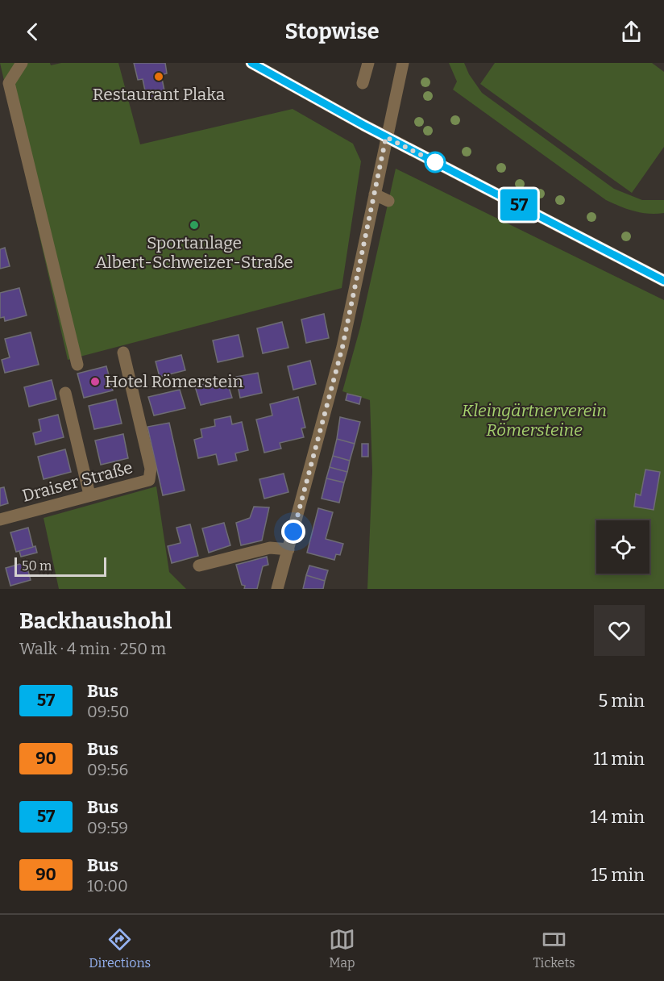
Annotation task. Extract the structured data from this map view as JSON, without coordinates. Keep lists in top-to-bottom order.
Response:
{
  "streets": {
    "street": ["Draiser Straße"]
  },
  "parks": ["Kleingärtnerverein Römersteine"],
  "places": ["Restaurant Plaka", "Sportanlage Albert-Schweizer-Straße", "Hotel Römerstein"],
  "lines": ["bus line 57"],
  "scale_bar": "50 m",
  "page": {
    "header": "Stopwise",
    "on_map": "57",
    "scale": "50 m",
    "heading": ["Backhaushohl", "Walk · 4 min · 250 m"],
    "list": [
      {
        "mark": "57",
        "name": "Bus",
        "note": "09:50",
        "value": "5 min"
      },
      {
        "mark": "90",
        "name": "Bus",
        "note": "09:56",
        "value": "11 min"
      },
      {
        "mark": "57",
        "name": "Bus",
        "note": "09:59",
        "value": "14 min"
      },
      {
        "mark": "90",
        "name": "Bus",
        "note": "10:00",
        "value": "15 min"
      }
    ],
    "tabs": ["Directions", "Map", "Tickets"]
  }
}
